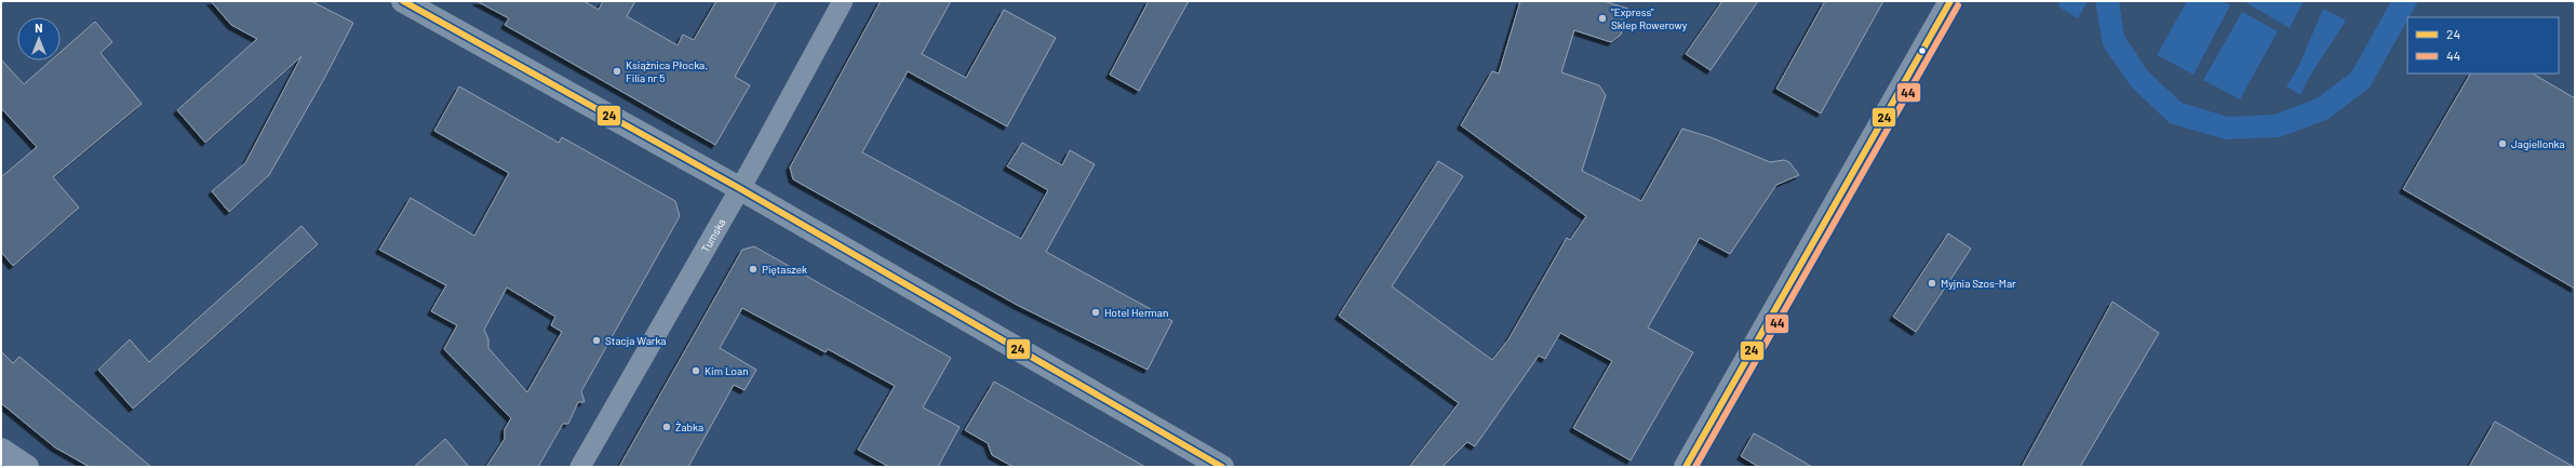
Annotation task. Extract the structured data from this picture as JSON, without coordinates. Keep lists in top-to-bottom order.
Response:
{
  "streets": {
    "street": ["Tumska"]
  },
  "places": [
    "\"Express\" Sklep Rowerowy",
    "Książnica Płocka. Filia nr 5",
    "Jagiellonka",
    "Piętaszek",
    "Myjnia Szos-Mar",
    "Hotel Herman",
    "Stacja Warka",
    "Kim Loan",
    "Żabka"
  ],
  "lines": ["transit line 24", "transit line 44"],
  "legend": ["24", "44"],
  "north": "top"
}
